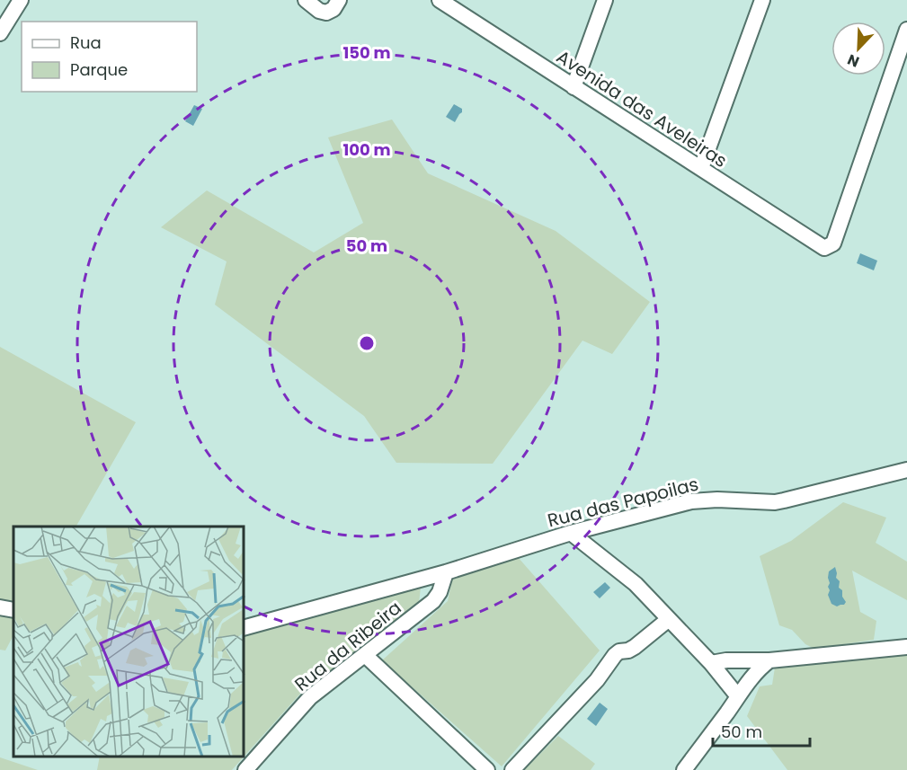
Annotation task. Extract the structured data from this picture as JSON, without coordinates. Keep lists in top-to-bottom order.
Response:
{
  "streets": {
    "street": ["Avenida das Aveleiras", "Rua das Papoilas", "Rua da Ribeira"]
  },
  "crossings": [
    ["Rua das Papoilas", "Rua da Ribeira"]
  ],
  "legend": ["Rua", "Parque"],
  "scale_bar": "50 m",
  "north": "bottom left",
  "rings": ["150 m", "100 m", "50 m"]
}
